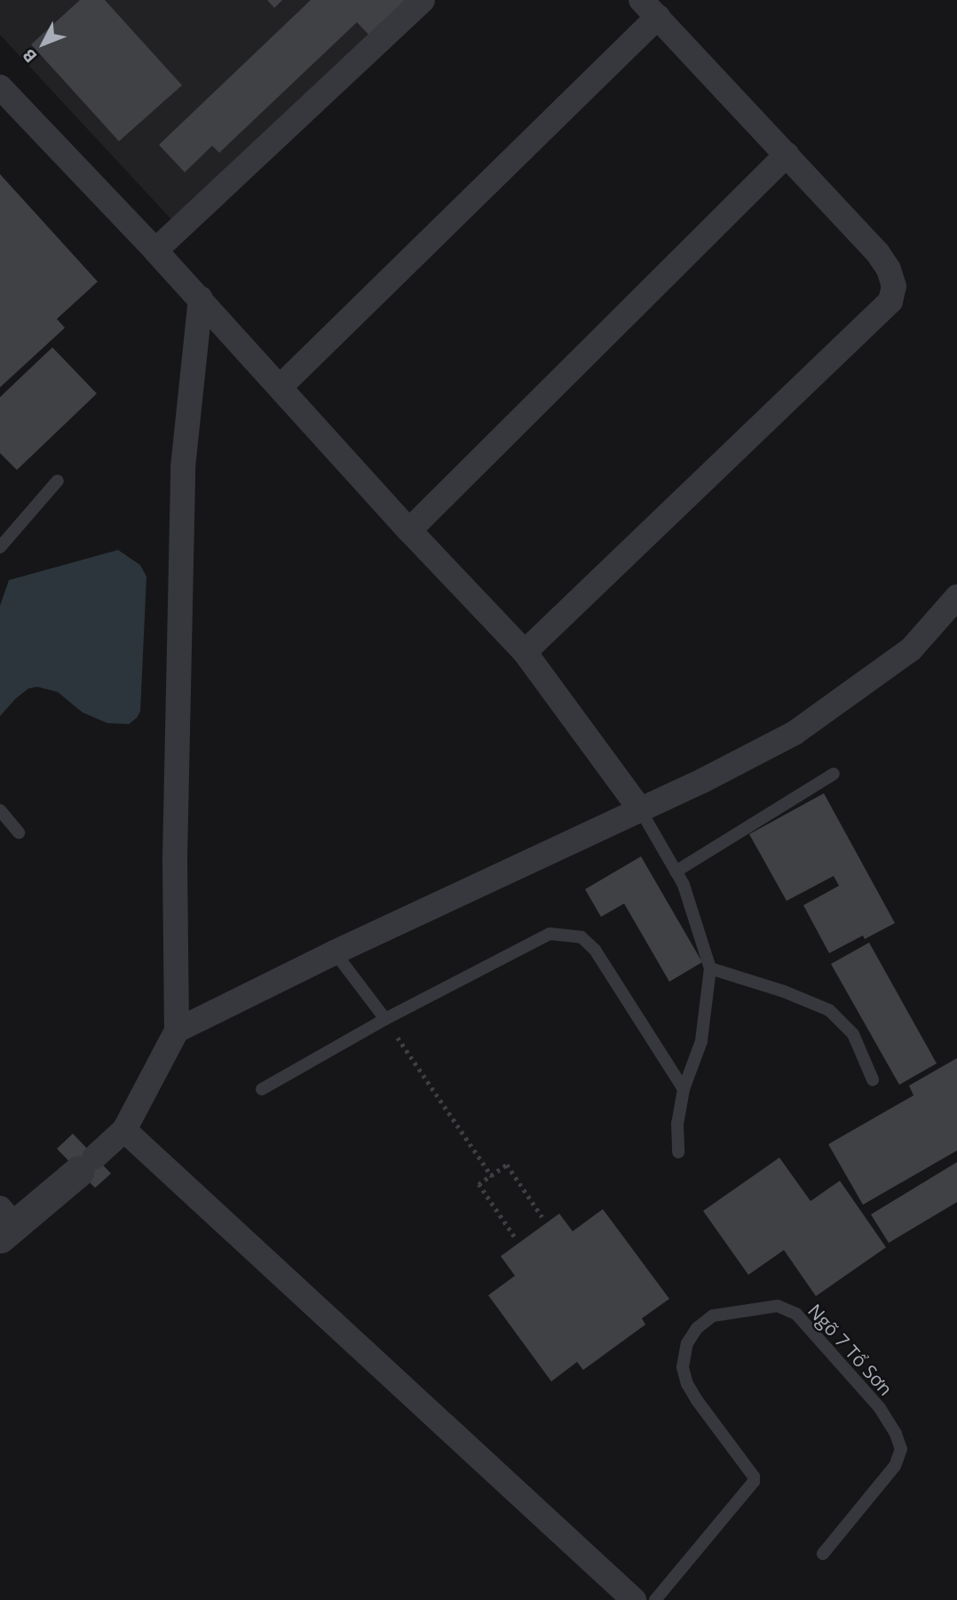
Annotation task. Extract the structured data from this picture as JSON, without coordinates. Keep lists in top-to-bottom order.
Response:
{
  "streets": {
    "lane": ["Ngõ 7 Tổ Sơn"]
  },
  "north": "bottom left"
}
